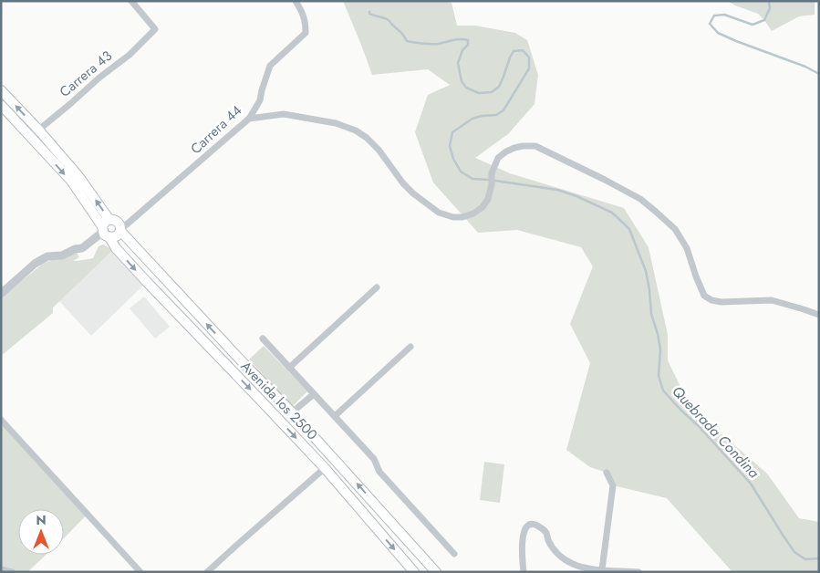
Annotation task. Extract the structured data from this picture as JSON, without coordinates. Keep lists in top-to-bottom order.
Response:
{
  "streets": {
    "main road": ["Avenida los 2500"],
    "street": ["Carrera 43", "Carrera 44"]
  },
  "crossings": [
    ["Carrera 43", "Avenida los 2500"],
    ["Carrera 44", "Avenida los 2500"]
  ],
  "water": ["Quebrada Condina"],
  "north": "top"
}
